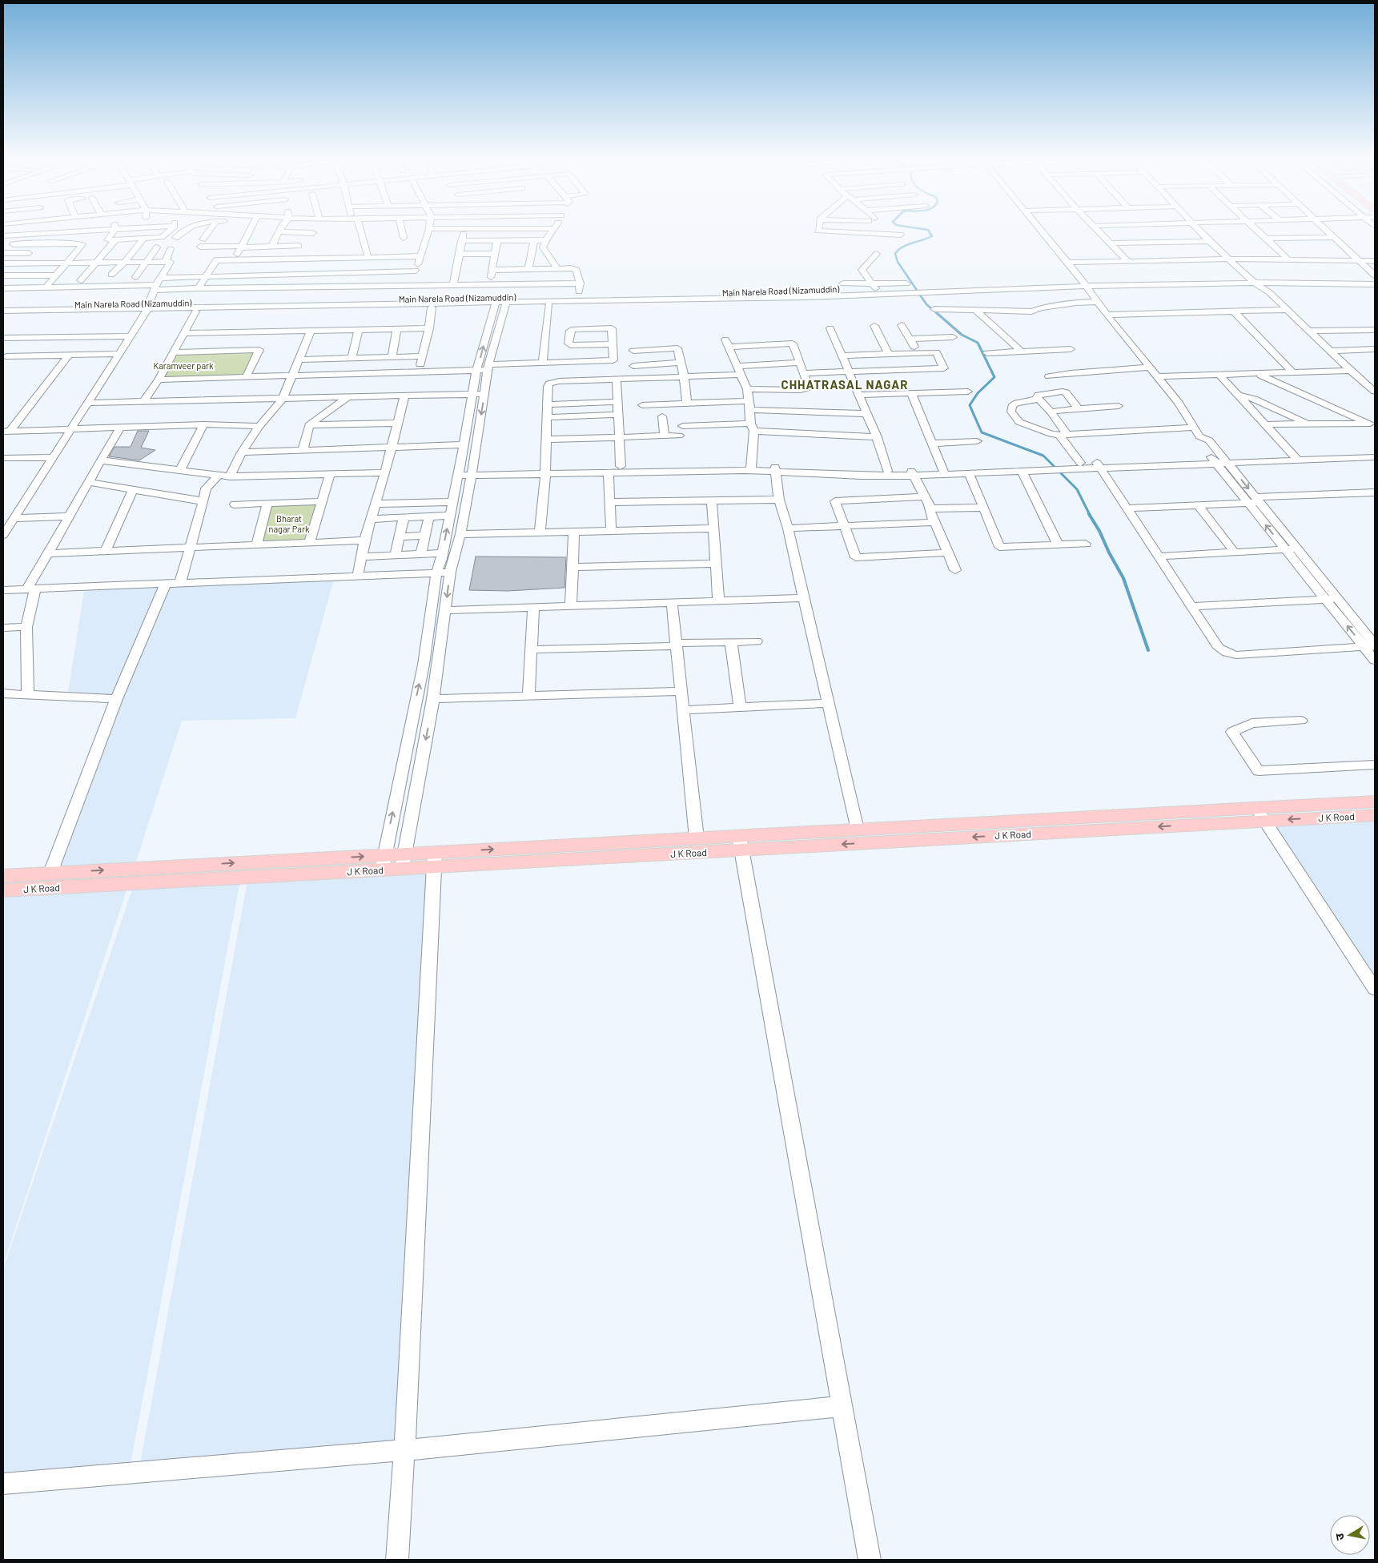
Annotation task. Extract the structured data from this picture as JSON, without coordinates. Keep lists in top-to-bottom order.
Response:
{
  "streets": {
    "main road": ["J K Road"],
    "street": ["Main Narela Road (Nizamuddin)"]
  },
  "districts": ["CHHATRASAL NAGAR"],
  "parks": ["Karamveer park", "Bharat nagar Park"],
  "north": "left"
}
